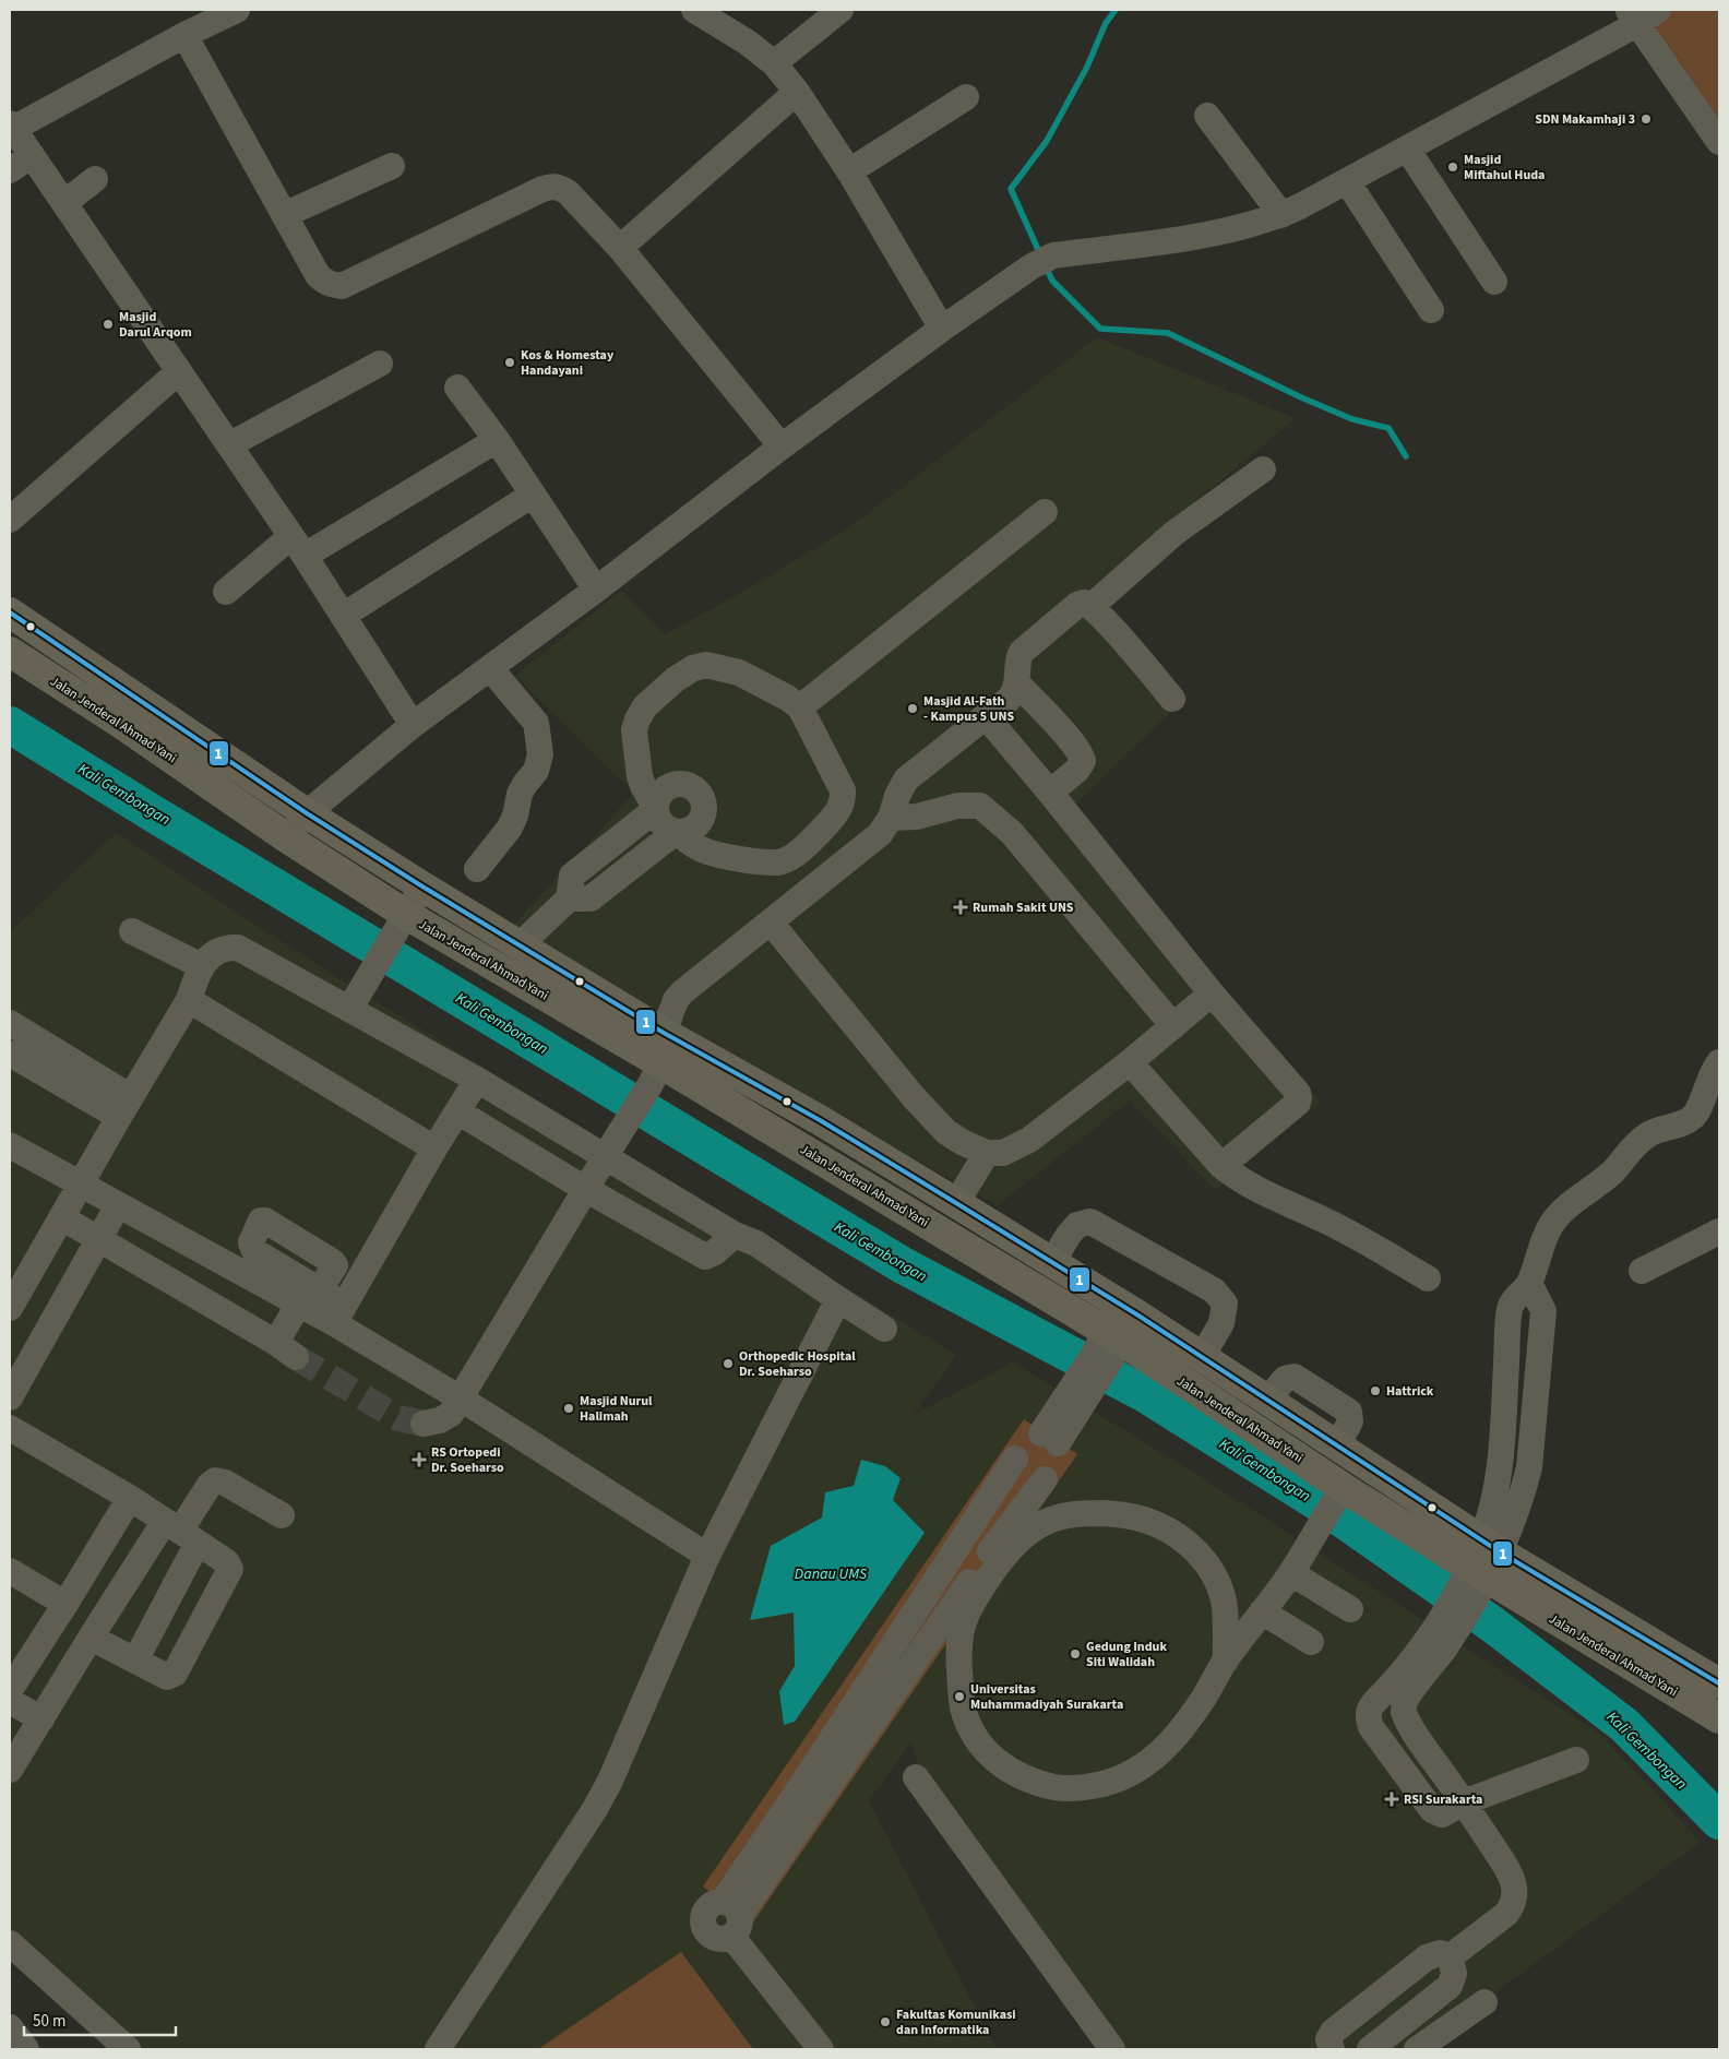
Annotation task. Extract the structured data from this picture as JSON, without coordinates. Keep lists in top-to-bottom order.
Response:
{
  "streets": {
    "highway": ["Jalan Jenderal Ahmad Yani"]
  },
  "water": ["Kali Gembongan", "Danau UMS"],
  "places": {
    "other": [
      "SDN Makamhaji 3",
      "Masjid Miftahul Huda",
      "Masjid Darul Arqom",
      "Kos & Homestay Handayani",
      "Masjid Al-Fath - Kampus 5 UNS",
      "Orthopedic Hospital Dr. Soeharso",
      "Hattrick",
      "Masjid Nurul Halimah",
      "Gedung Induk Siti Walidah",
      "Universitas Muhammadiyah Surakarta",
      "Fakultas Komunikasi dan Informatika"
    ],
    "health": ["Rumah Sakit UNS", "RS Ortopedi Dr. Soeharso", "RSI Surakarta"]
  },
  "lines": ["transit line 1"],
  "scale_bar": "50 m"
}
